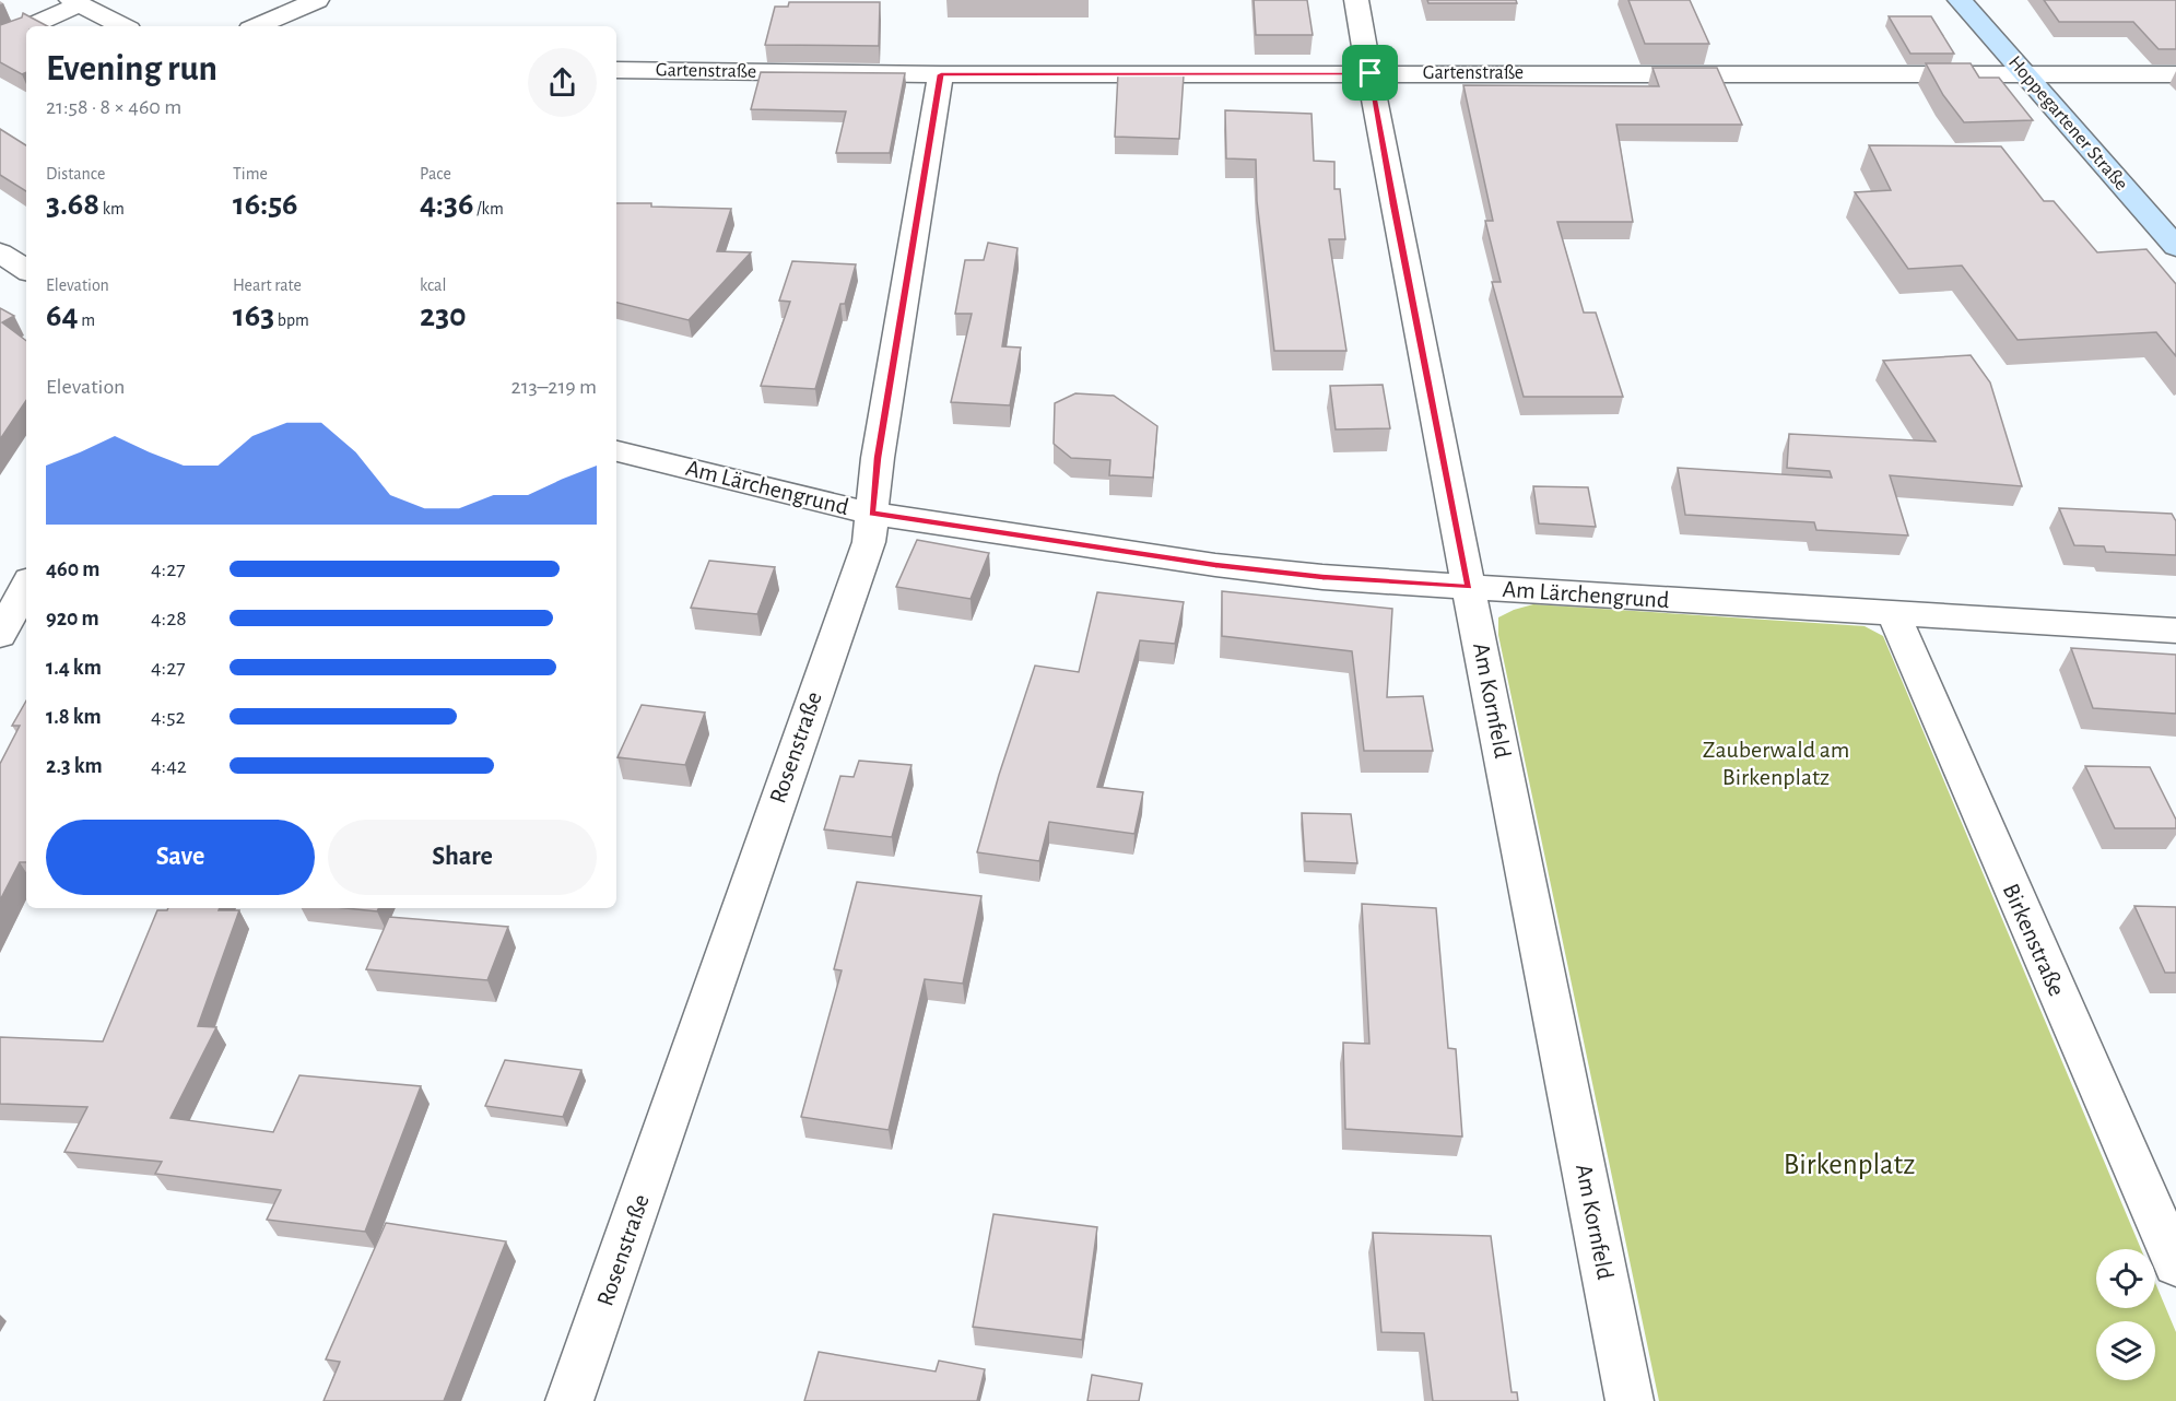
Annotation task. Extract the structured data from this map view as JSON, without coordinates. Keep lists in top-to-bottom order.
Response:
{
  "streets": {
    "main road": ["Hoppegartener Straße"],
    "street": [
      "Gartenstraße",
      "Am Lärchengrund",
      "Am Kornfeld",
      "Rosenstraße",
      "Birkenstraße"
    ]
  },
  "crossings": [
    ["Gartenstraße", "Hoppegartener Straße"],
    ["Gartenstraße", "Am Kornfeld"],
    ["Gartenstraße", "Rosenstraße"],
    ["Am Lärchengrund", "Am Kornfeld"],
    ["Am Lärchengrund", "Rosenstraße"],
    ["Am Lärchengrund", "Birkenstraße"]
  ],
  "parks": ["Zauberwald am Birkenplatz", "Birkenplatz"],
  "page": {
    "heading": ["Evening run", "21:58 · 8 × 460 m"],
    "stats": [
      ["Distance", "3.68 km"],
      ["Time", "16:56"],
      ["Pace", "4:36 /km"],
      ["Elevation", "64 m"],
      ["Heart rate", "163 bpm"],
      ["kcal", "230"]
    ],
    "chart": ["Elevation", "213–219 m"],
    "list": [
      {
        "name": "460 m",
        "note": "4:27"
      },
      {
        "name": "920 m",
        "note": "4:28"
      },
      {
        "name": "1.4 km",
        "note": "4:27"
      },
      {
        "name": "1.8 km",
        "note": "4:52"
      },
      {
        "name": "2.3 km",
        "note": "4:42"
      }
    ],
    "buttons": ["Save", "Share"]
  }
}
